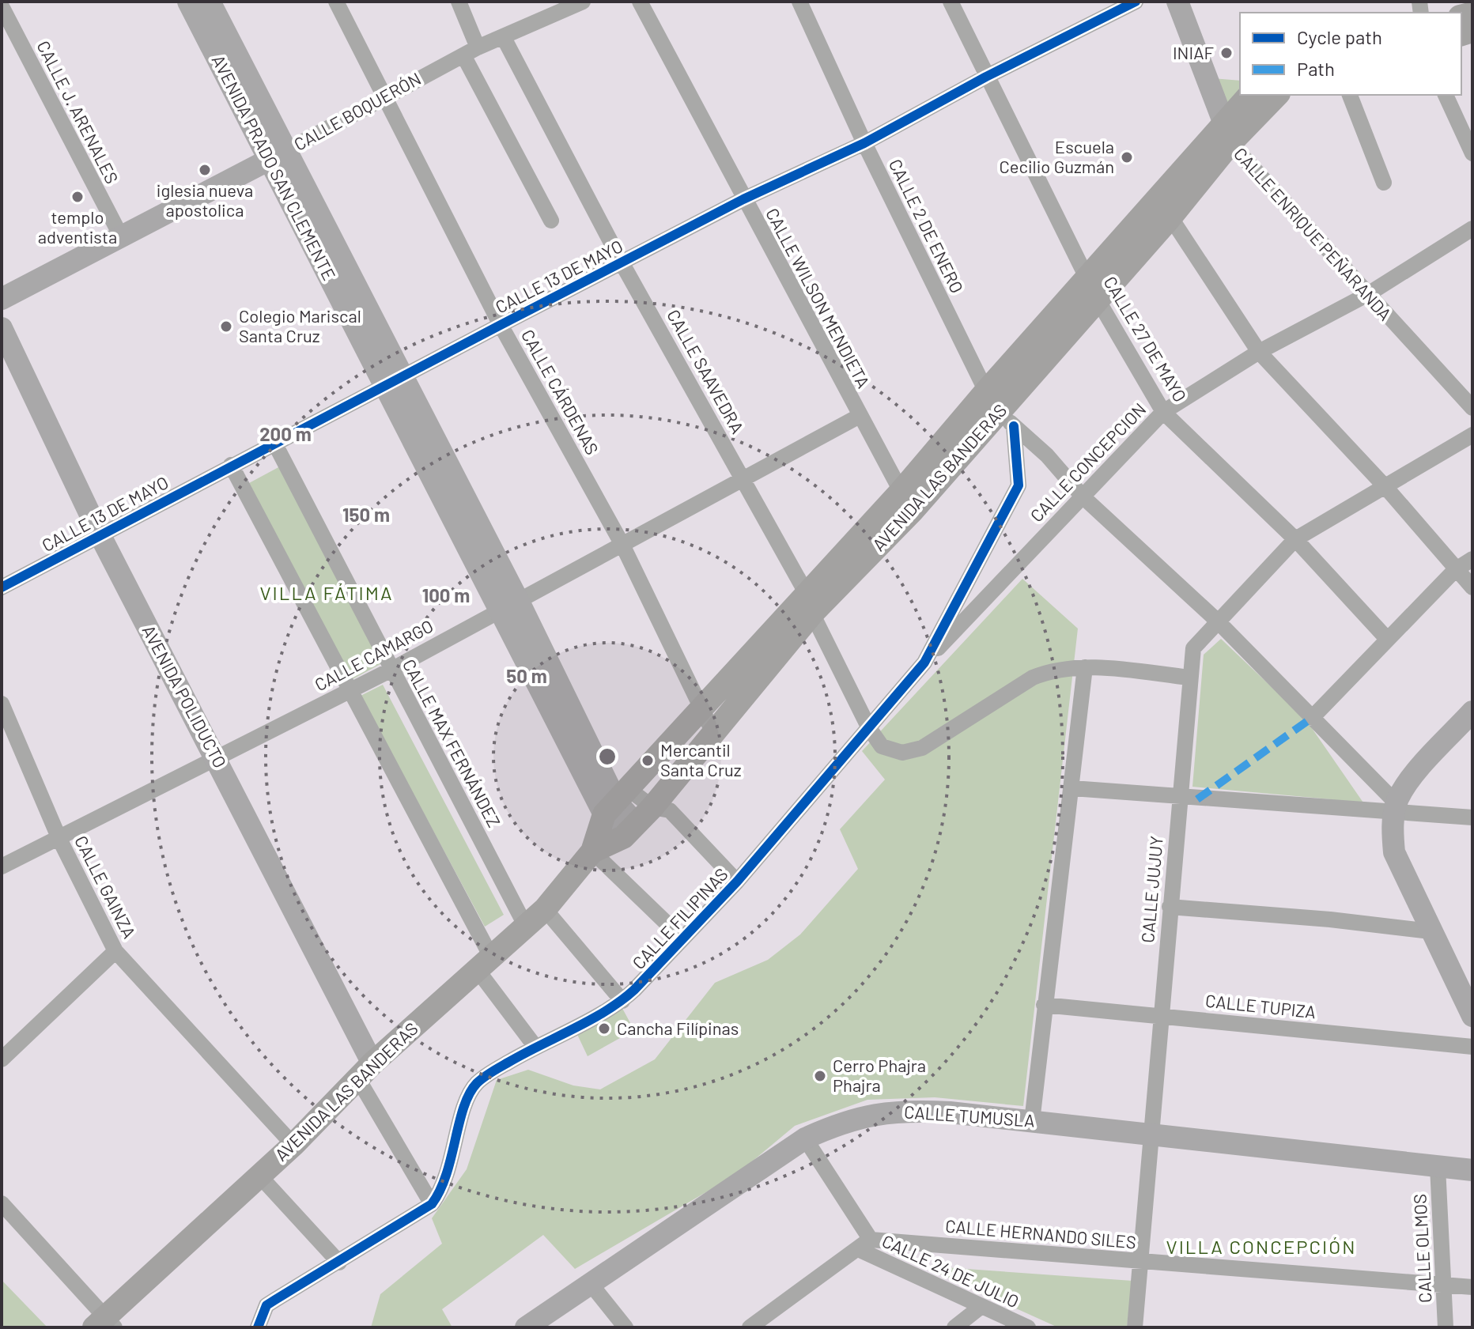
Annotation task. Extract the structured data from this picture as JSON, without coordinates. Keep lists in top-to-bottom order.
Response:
{
  "streets": {
    "main road": ["AVENIDA LAS BANDERAS"],
    "street": [
      "CALLE BOQUERÓN",
      "CALLE J. ARENALES",
      "AVENIDA PRADO SAN CLEMENTE",
      "CALLE 2 DE ENERO",
      "CALLE ENRIQUE PEÑARANDA",
      "CALLE 13 DE MAYO",
      "CALLE WILSON MENDIETA",
      "CALLE 27 DE MAYO",
      "CALLE SAAVEDRA",
      "CALLE CÁRDENAS",
      "CALLE CONCEPCION",
      "CALLE CAMARGO",
      "AVENIDA POLIDUCTO",
      "CALLE MAX FERNÁNDEZ",
      "CALLE GAINZA",
      "CALLE JUJUY",
      "CALLE FILIPINAS",
      "CALLE TUPIZA",
      "CALLE TUMUSLA",
      "CALLE HERNANDO SILES",
      "CALLE OLMOS",
      "CALLE 24 DE JULIO"
    ]
  },
  "crossings": [
    ["CALLE BOQUERÓN", "CALLE J. ARENALES"],
    ["CALLE BOQUERÓN", "AVENIDA PRADO SAN CLEMENTE"],
    ["CALLE BOQUERÓN", "CALLE SAAVEDRA"],
    ["CALLE BOQUERÓN", "CALLE CÁRDENAS"],
    ["AVENIDA PRADO SAN CLEMENTE", "CALLE 13 DE MAYO"],
    ["AVENIDA PRADO SAN CLEMENTE", "AVENIDA LAS BANDERAS"],
    ["AVENIDA PRADO SAN CLEMENTE", "CALLE CAMARGO"],
    ["CALLE 2 DE ENERO", "CALLE 13 DE MAYO"],
    ["CALLE 2 DE ENERO", "CALLE CONCEPCION"],
    ["CALLE 2 DE ENERO", "AVENIDA LAS BANDERAS"],
    ["CALLE 2 DE ENERO", "CALLE JUJUY"],
    ["CALLE 2 DE ENERO", "CALLE FILIPINAS"],
    ["CALLE ENRIQUE PEÑARANDA", "CALLE CONCEPCION"],
    ["CALLE ENRIQUE PEÑARANDA", "AVENIDA LAS BANDERAS"],
    ["CALLE 13 DE MAYO", "CALLE WILSON MENDIETA"],
    ["CALLE 13 DE MAYO", "CALLE 27 DE MAYO"],
    ["CALLE 13 DE MAYO", "CALLE SAAVEDRA"],
    ["CALLE 13 DE MAYO", "CALLE CÁRDENAS"],
    ["CALLE 13 DE MAYO", "AVENIDA POLIDUCTO"],
    ["CALLE 13 DE MAYO", "CALLE MAX FERNÁNDEZ"],
    ["CALLE WILSON MENDIETA", "AVENIDA LAS BANDERAS"],
    ["CALLE WILSON MENDIETA", "CALLE CAMARGO"],
    ["CALLE 27 DE MAYO", "CALLE CONCEPCION"],
    ["CALLE 27 DE MAYO", "AVENIDA LAS BANDERAS"],
    ["CALLE SAAVEDRA", "AVENIDA LAS BANDERAS"],
    ["CALLE SAAVEDRA", "CALLE CAMARGO"],
    ["CALLE SAAVEDRA", "CALLE JUJUY"],
    ["CALLE SAAVEDRA", "CALLE FILIPINAS"],
    ["CALLE CÁRDENAS", "AVENIDA LAS BANDERAS"],
    ["CALLE CÁRDENAS", "CALLE CAMARGO"],
    ["CALLE CONCEPCION", "CALLE FILIPINAS"],
    ["AVENIDA LAS BANDERAS", "AVENIDA POLIDUCTO"],
    ["AVENIDA LAS BANDERAS", "CALLE MAX FERNÁNDEZ"],
    ["AVENIDA LAS BANDERAS", "CALLE GAINZA"],
    ["AVENIDA LAS BANDERAS", "CALLE FILIPINAS"],
    ["CALLE CAMARGO", "AVENIDA POLIDUCTO"],
    ["CALLE CAMARGO", "CALLE MAX FERNÁNDEZ"],
    ["CALLE CAMARGO", "CALLE GAINZA"],
    ["CALLE JUJUY", "CALLE TUPIZA"],
    ["CALLE JUJUY", "CALLE TUMUSLA"],
    ["CALLE JUJUY", "CALLE HERNANDO SILES"],
    ["CALLE TUMUSLA", "CALLE OLMOS"],
    ["CALLE HERNANDO SILES", "CALLE OLMOS"],
    ["CALLE HERNANDO SILES", "CALLE 24 DE JULIO"]
  ],
  "districts": ["VILLA FÁTIMA", "VILLA CONCEPCIÓN"],
  "places": [
    "INIAF",
    "Escuela Cecilio Guzmán",
    "iglesia nueva apostolica",
    "templo adventista",
    "Colegio Mariscal Santa Cruz",
    "Mercantil Santa Cruz",
    "Cancha Filípinas",
    "Cerro Phajra Phajra"
  ],
  "legend": ["Cycle path", "Path"],
  "rings": [
    "200 m",
    "150 m",
    "100 m",
    "50 m"
  ]
}
